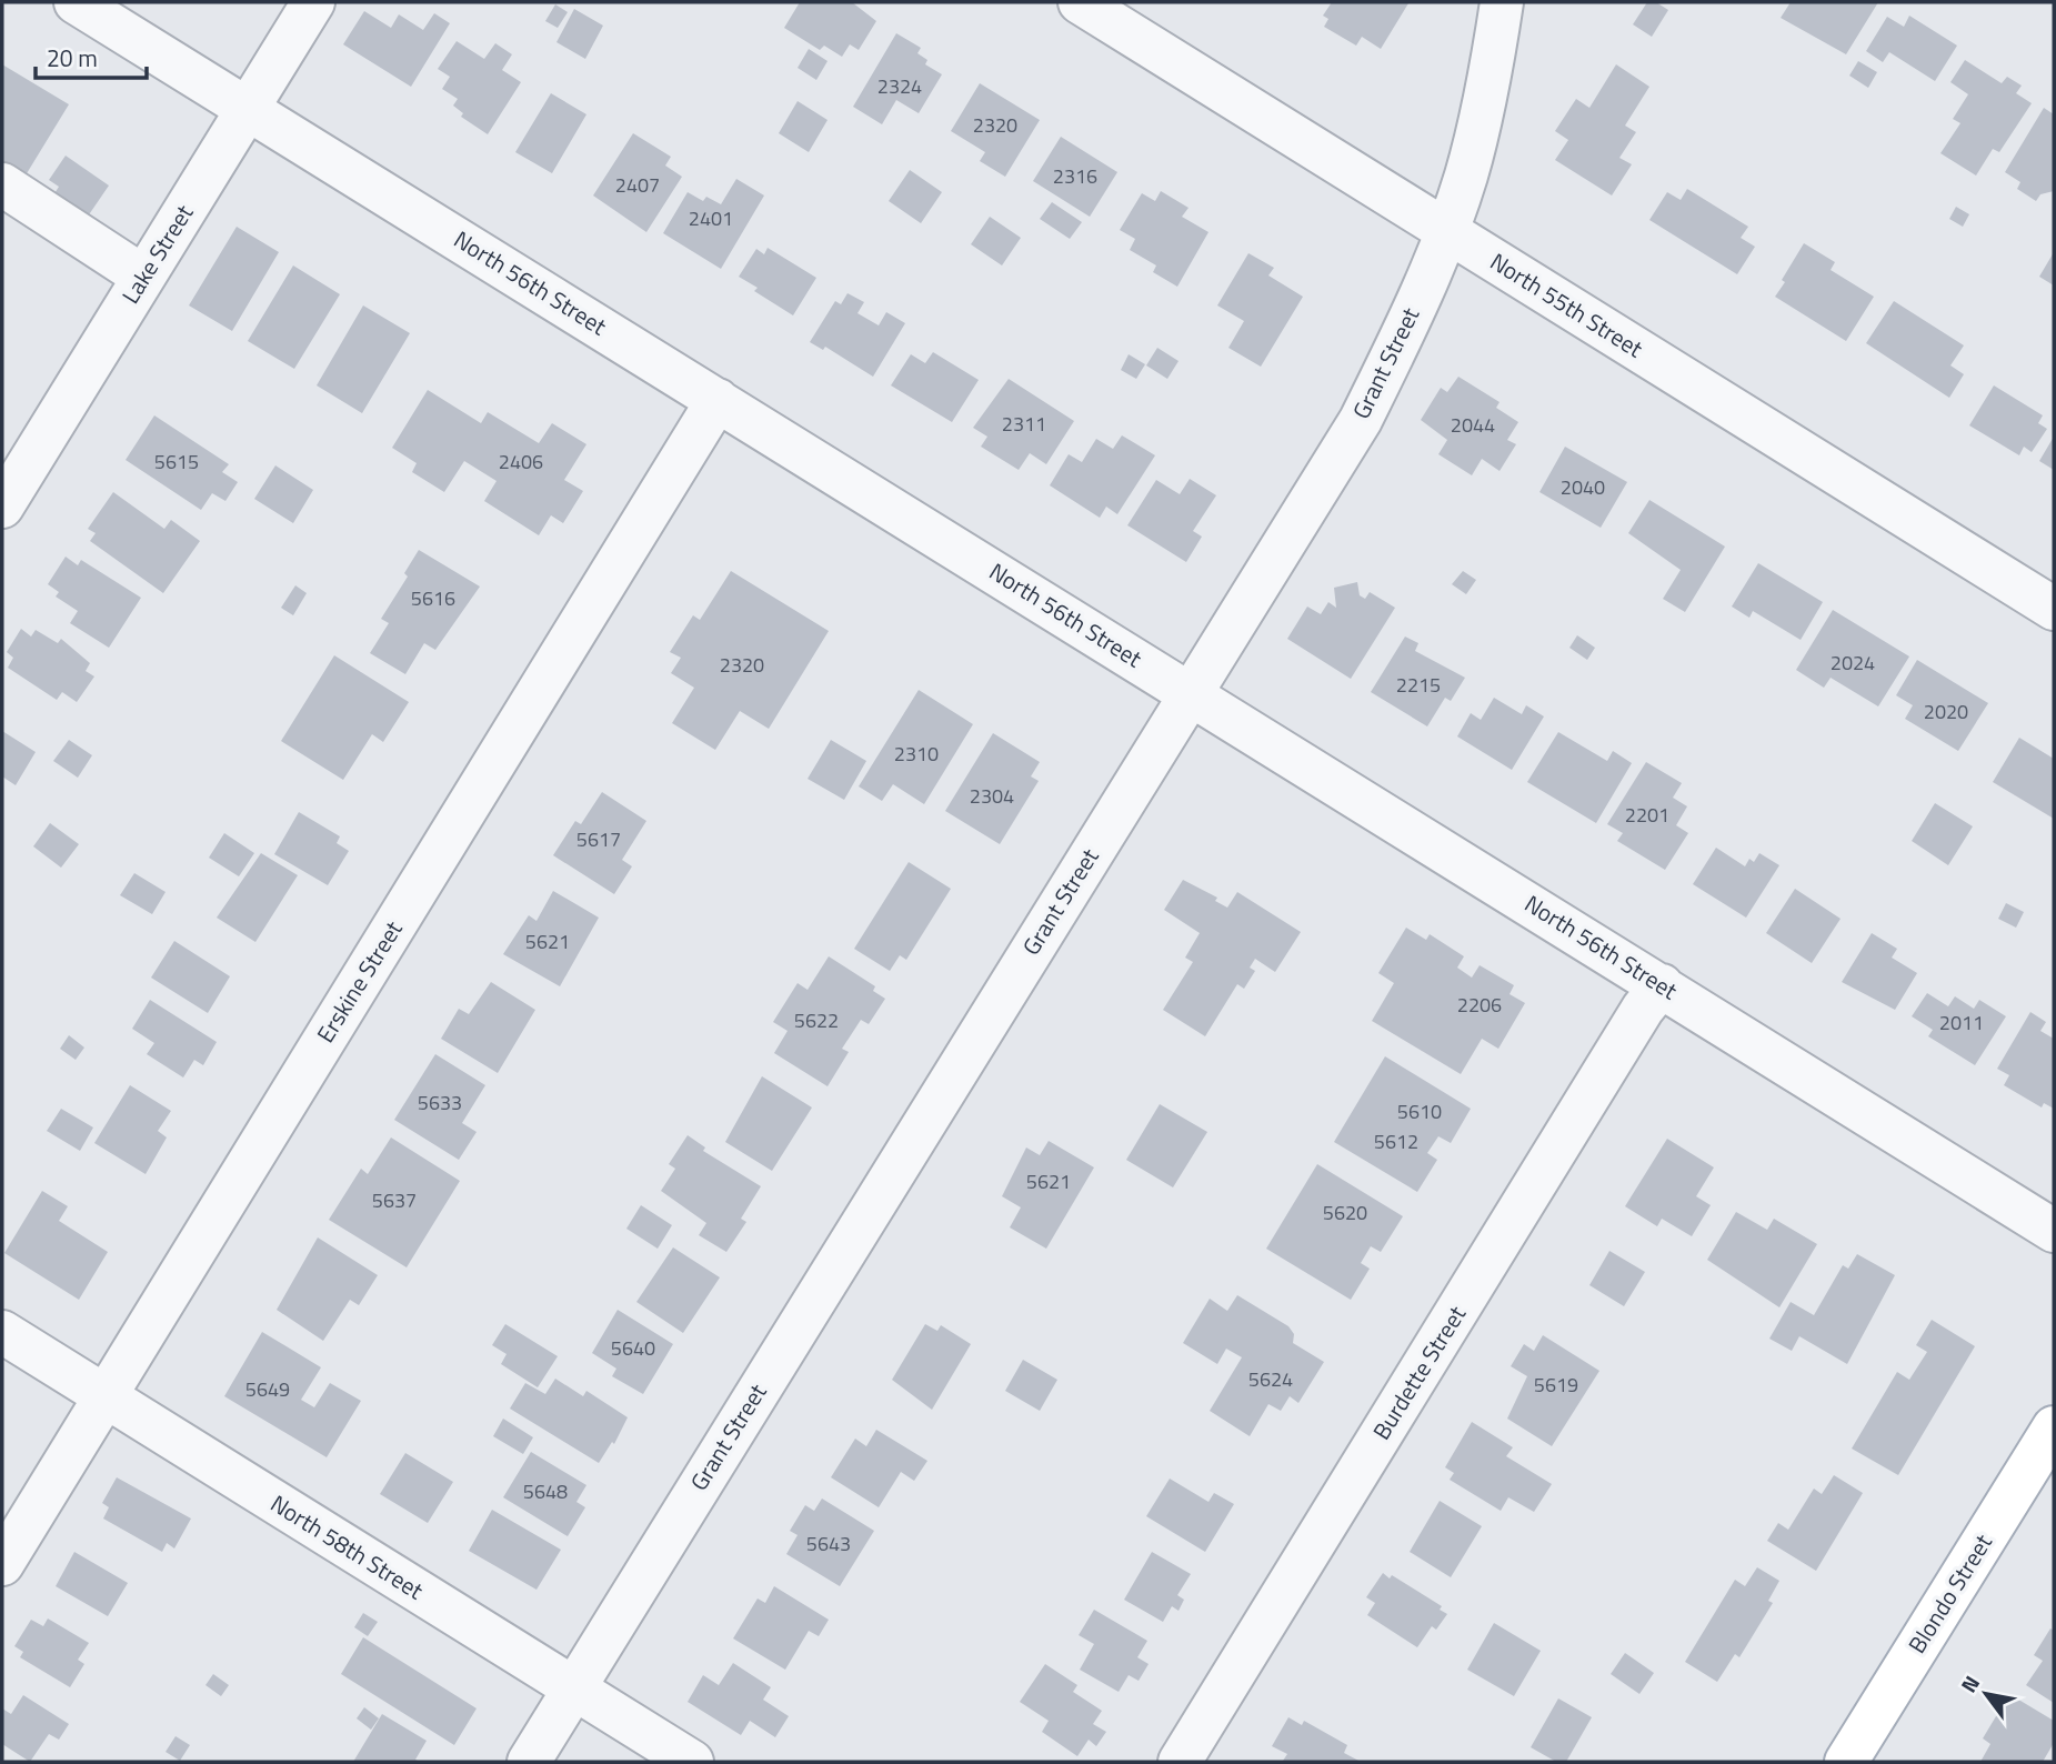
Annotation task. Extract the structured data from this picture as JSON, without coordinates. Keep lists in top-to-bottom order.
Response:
{
  "streets": {
    "main road": ["Blondo Street"],
    "street": [
      "Lake Street",
      "North 56th Street",
      "North 55th Street",
      "Grant Street",
      "Erskine Street",
      "Burdette Street",
      "North 58th Street"
    ]
  },
  "crossings": [
    ["Lake Street", "North 56th Street"],
    ["North 56th Street", "Grant Street"],
    ["North 56th Street", "Erskine Street"],
    ["North 56th Street", "Burdette Street"],
    ["North 55th Street", "Grant Street"],
    ["Grant Street", "North 58th Street"],
    ["Erskine Street", "North 58th Street"]
  ],
  "house_numbers": [
    "2324",
    "2320",
    "2316",
    "2407",
    "2401",
    "2311",
    "2044",
    "5615",
    "2406",
    "2040",
    "5616",
    "2024",
    "2320",
    "2215",
    "2020",
    "2310",
    "2304",
    "2201",
    "5617",
    "5621",
    "2206",
    "5622",
    "2011",
    "5633",
    "5610",
    "5612",
    "5621",
    "5637",
    "5620",
    "5640",
    "5624",
    "5619",
    "5649",
    "5648",
    "5643"
  ],
  "scale_bar": "20 m",
  "north": "top left"
}
